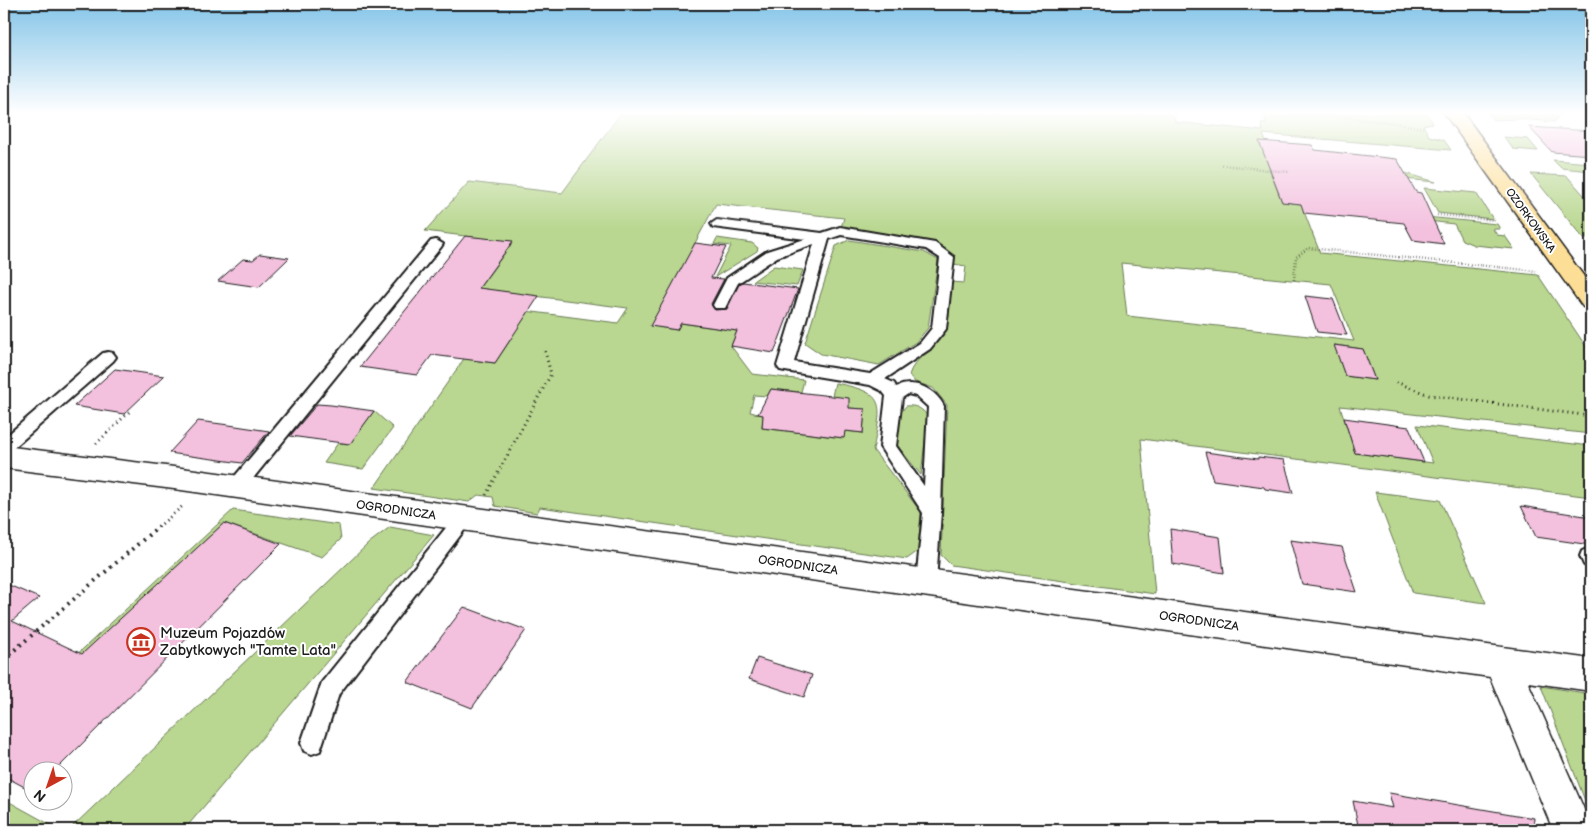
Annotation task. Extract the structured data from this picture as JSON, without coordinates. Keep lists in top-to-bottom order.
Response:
{
  "streets": {
    "main road": ["OZORKOWSKA"],
    "street": ["OGRODNICZA"]
  },
  "places": {
    "museum": ["Muzeum Pojazdów Zabytkowych \"Tamte Lata\""]
  },
  "north": "bottom left"
}
